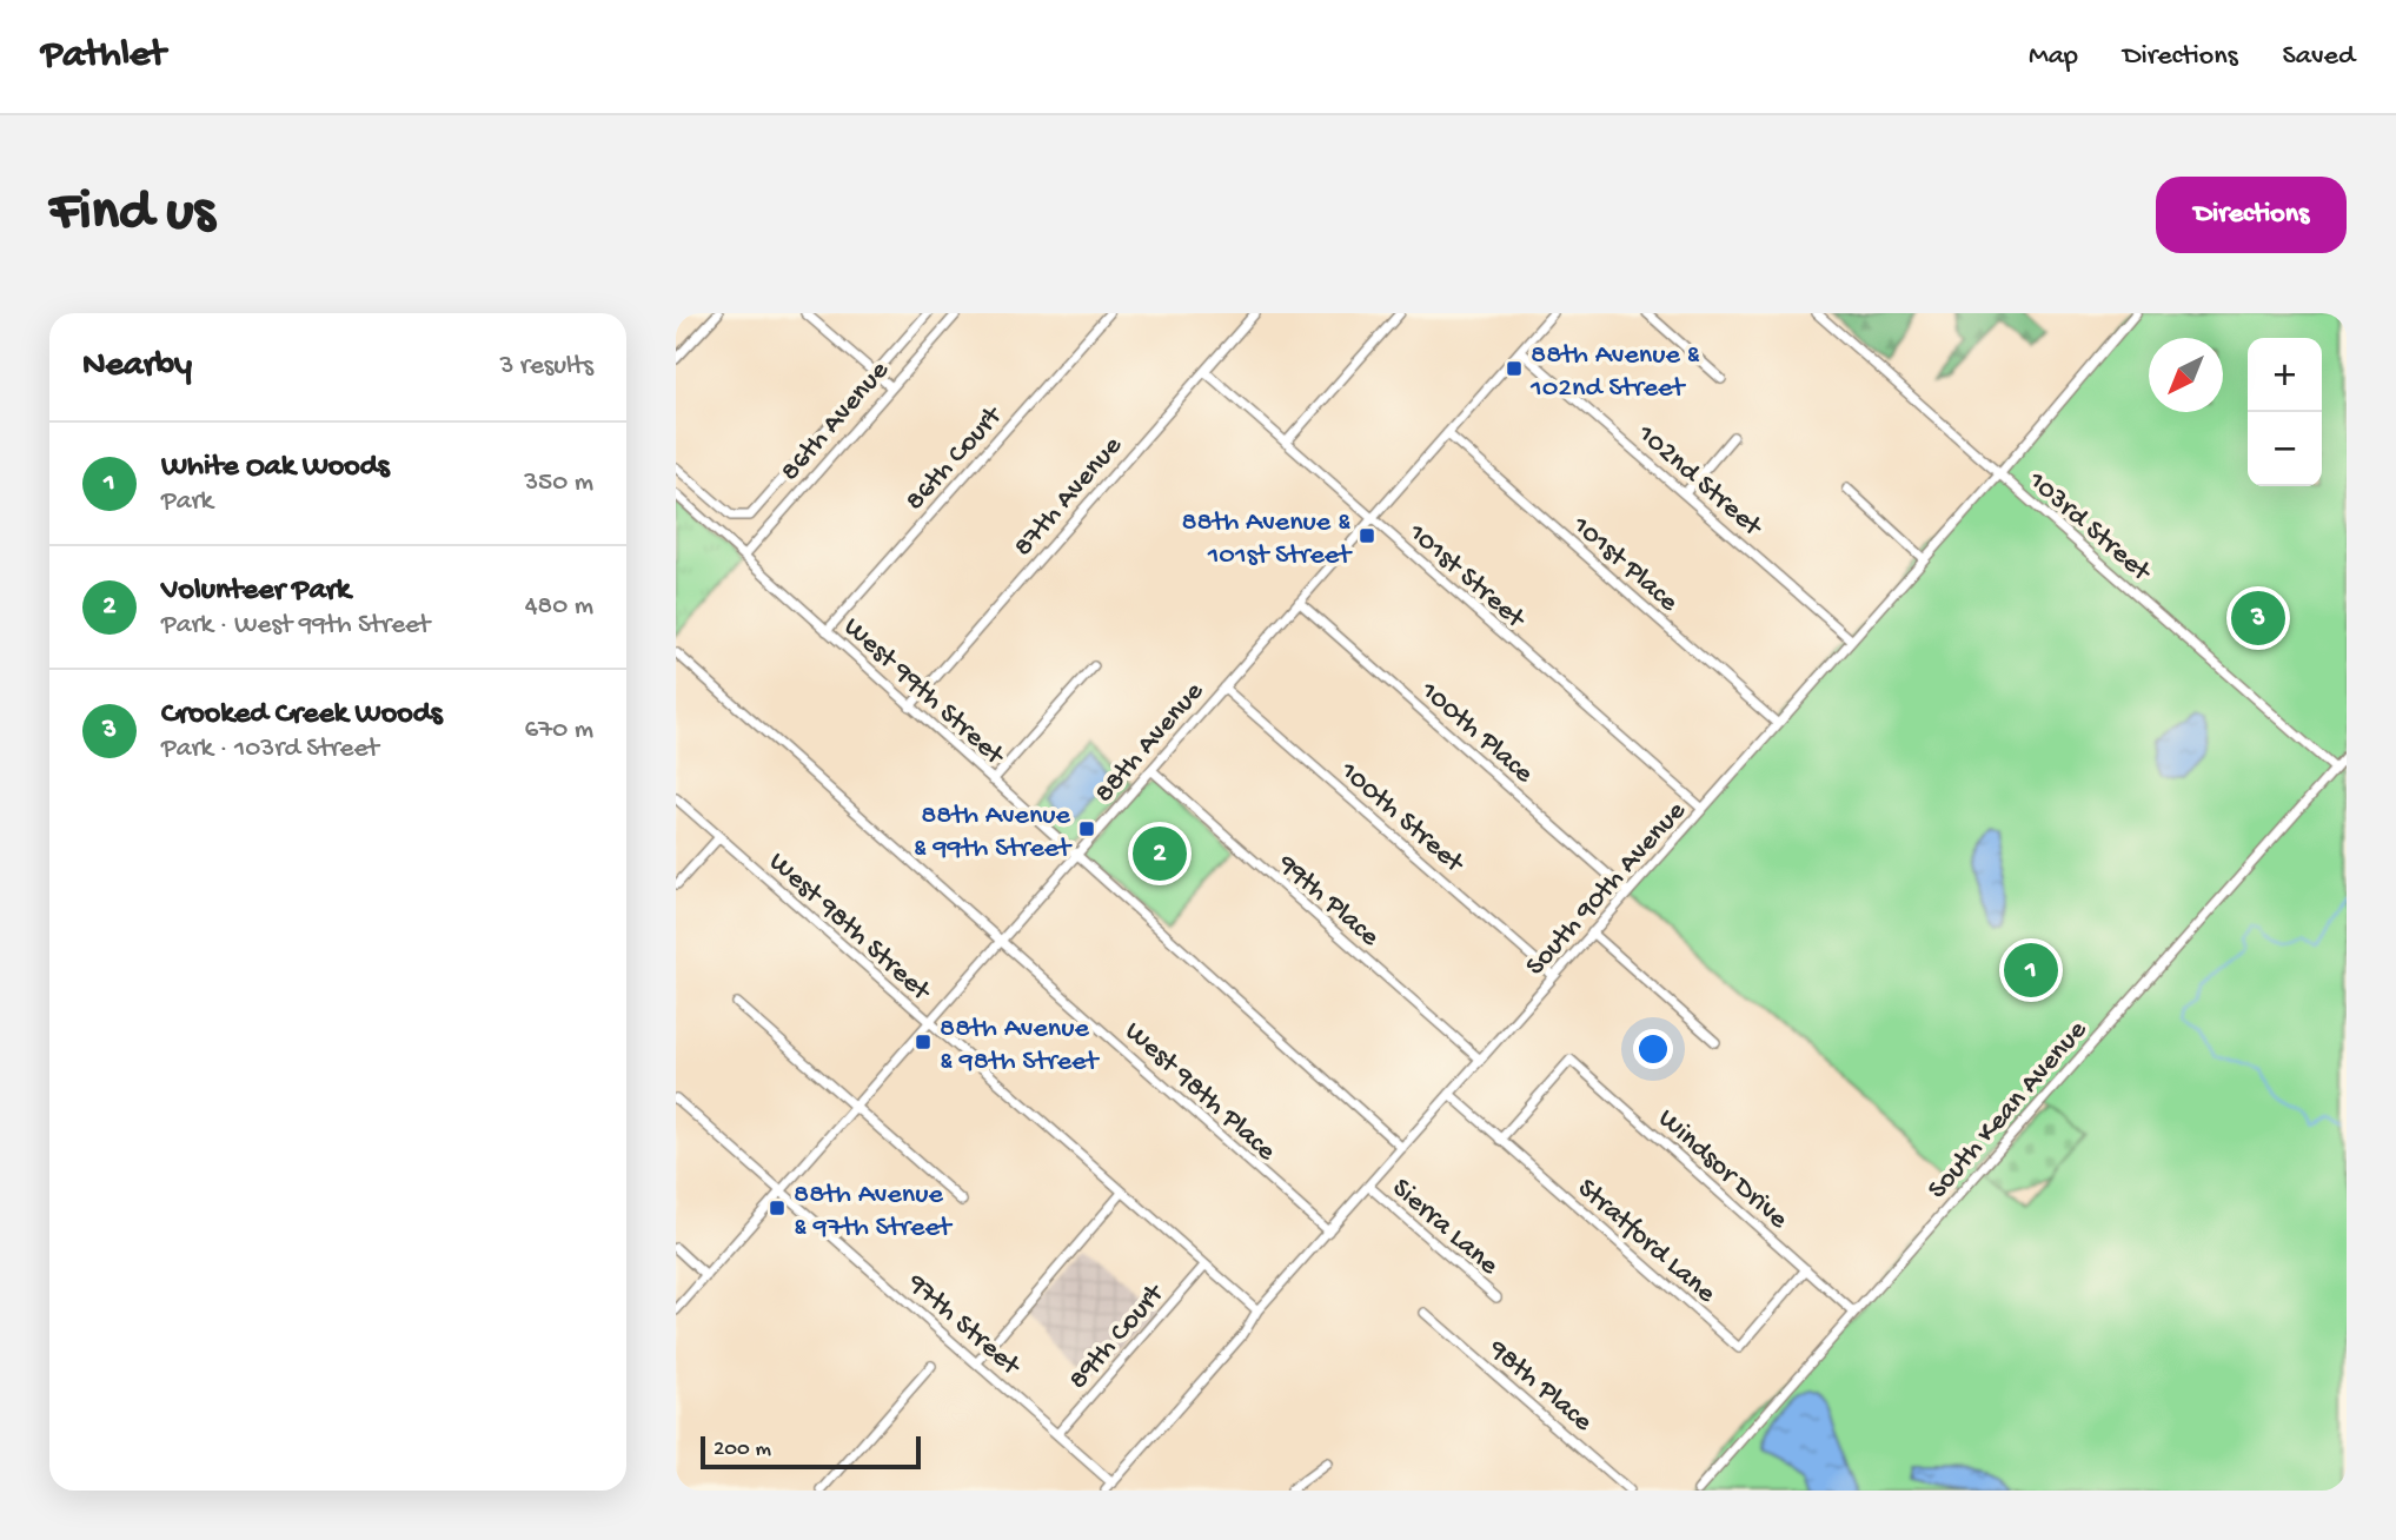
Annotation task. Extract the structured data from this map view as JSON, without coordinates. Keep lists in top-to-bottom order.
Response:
{
  "streets": {
    "street": [
      "86th Avenue",
      "86th Court",
      "102nd Street",
      "87th Avenue",
      "103rd Street",
      "101st Place",
      "101st Street",
      "West 99th Street",
      "100th Place",
      "88th Avenue",
      "100th Street",
      "South 90th Avenue",
      "99th Place",
      "West 98th Street",
      "West 98th Place",
      "South Kean Avenue",
      "Windsor Drive",
      "Sierra Lane",
      "Stratford Lane",
      "97th Street",
      "89th Court",
      "98th Place"
    ]
  },
  "crossings": [
    ["86th Avenue", "West 99th Street"],
    ["86th Court", "West 99th Street"],
    ["102nd Street", "88th Avenue"],
    ["102nd Street", "South 90th Avenue"],
    ["87th Avenue", "101st Street"],
    ["87th Avenue", "West 99th Street"],
    ["103rd Street", "South 90th Avenue"],
    ["103rd Street", "South Kean Avenue"],
    ["101st Place", "88th Avenue"],
    ["101st Place", "South 90th Avenue"],
    ["101st Street", "88th Avenue"],
    ["101st Street", "South 90th Avenue"],
    ["West 99th Street", "88th Avenue"],
    ["West 99th Street", "South 90th Avenue"],
    ["100th Place", "88th Avenue"],
    ["100th Place", "South 90th Avenue"],
    ["88th Avenue", "100th Street"],
    ["88th Avenue", "99th Place"],
    ["88th Avenue", "West 98th Street"],
    ["88th Avenue", "West 98th Place"],
    ["88th Avenue", "97th Street"],
    ["100th Street", "South 90th Avenue"],
    ["South 90th Avenue", "99th Place"],
    ["South 90th Avenue", "West 98th Street"],
    ["South 90th Avenue", "West 98th Place"],
    ["South 90th Avenue", "Sierra Lane"],
    ["South 90th Avenue", "Stratford Lane"],
    ["South 90th Avenue", "97th Street"],
    ["West 98th Street", "89th Court"],
    ["South Kean Avenue", "Windsor Drive"],
    ["Windsor Drive", "Stratford Lane"],
    ["97th Street", "89th Court"]
  ],
  "places": {
    "transit": [
      "88th Avenue & 102nd Street",
      "88th Avenue & 101st Street",
      "88th Avenue & 99th Street",
      "88th Avenue & 98th Street",
      "88th Avenue & 97th Street"
    ]
  },
  "scale_bar": "200 m",
  "north": "bottom left",
  "page": {
    "header": "Pathlet",
    "nav": ["Map", "Directions", "Saved"],
    "buttons": "Directions",
    "title": "Find us",
    "heading": ["Nearby", "3 results"],
    "map_buttons": ["+", "−"],
    "list": [
      {
        "mark": "1",
        "name": "White Oak Woods",
        "note": "Park",
        "value": "350 m"
      },
      {
        "mark": "2",
        "name": "Volunteer Park",
        "note": "Park · West 99th Street",
        "value": "480 m"
      },
      {
        "mark": "3",
        "name": "Crooked Creek Woods",
        "note": "Park · 103rd Street",
        "value": "670 m"
      }
    ],
    "pins": ["3", "2", "1"],
    "scale": "200 m"
  }
}
